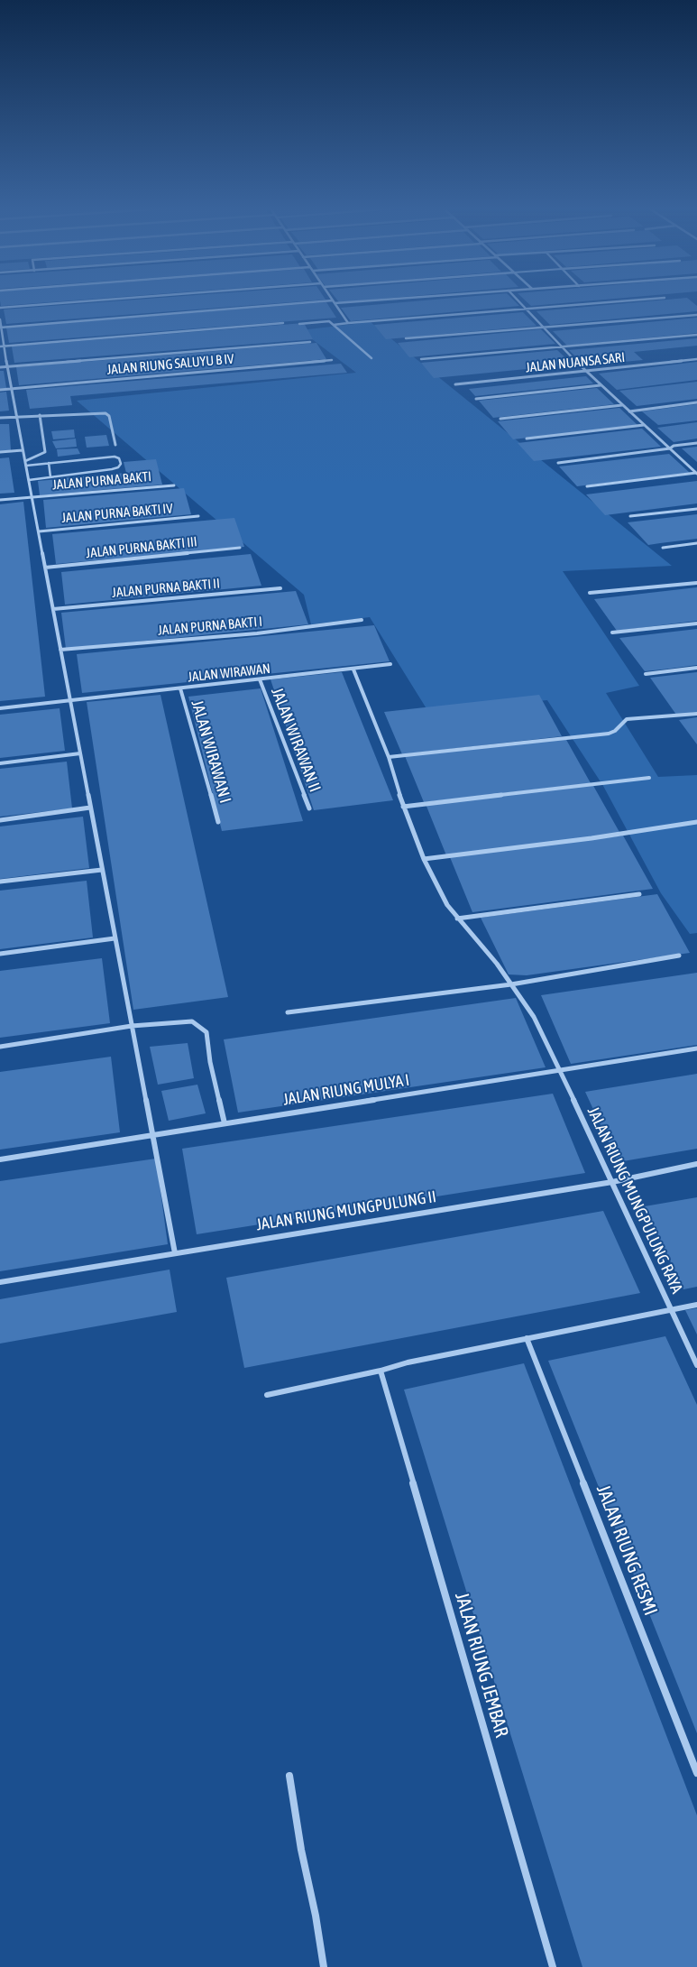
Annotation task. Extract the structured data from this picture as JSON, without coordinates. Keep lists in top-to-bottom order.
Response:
{
  "streets": {
    "street": [
      "JALAN NUANSA SARI",
      "JALAN RIUNG SALUYU B IV",
      "JALAN PURNA BAKTI",
      "JALAN PURNA BAKTI IV",
      "JALAN PURNA BAKTI III",
      "JALAN PURNA BAKTI II",
      "JALAN PURNA BAKTI I",
      "JALAN WIRAWAN",
      "JALAN WIRAWAN II",
      "JALAN WIRAWAN I",
      "JALAN RIUNG MULYA I",
      "JALAN RIUNG MUNGPULUNG RAYA",
      "JALAN RIUNG MUNGPULUNG II",
      "JALAN RIUNG RESMI",
      "JALAN RIUNG JEMBAR"
    ]
  },
  "crossings": [
    ["JALAN WIRAWAN", "JALAN WIRAWAN II"],
    ["JALAN WIRAWAN", "JALAN WIRAWAN I"],
    ["JALAN WIRAWAN", "JALAN RIUNG MUNGPULUNG RAYA"],
    ["JALAN RIUNG MULYA I", "JALAN RIUNG MUNGPULUNG RAYA"],
    ["JALAN RIUNG MUNGPULUNG RAYA", "JALAN RIUNG MUNGPULUNG II"]
  ]
}
